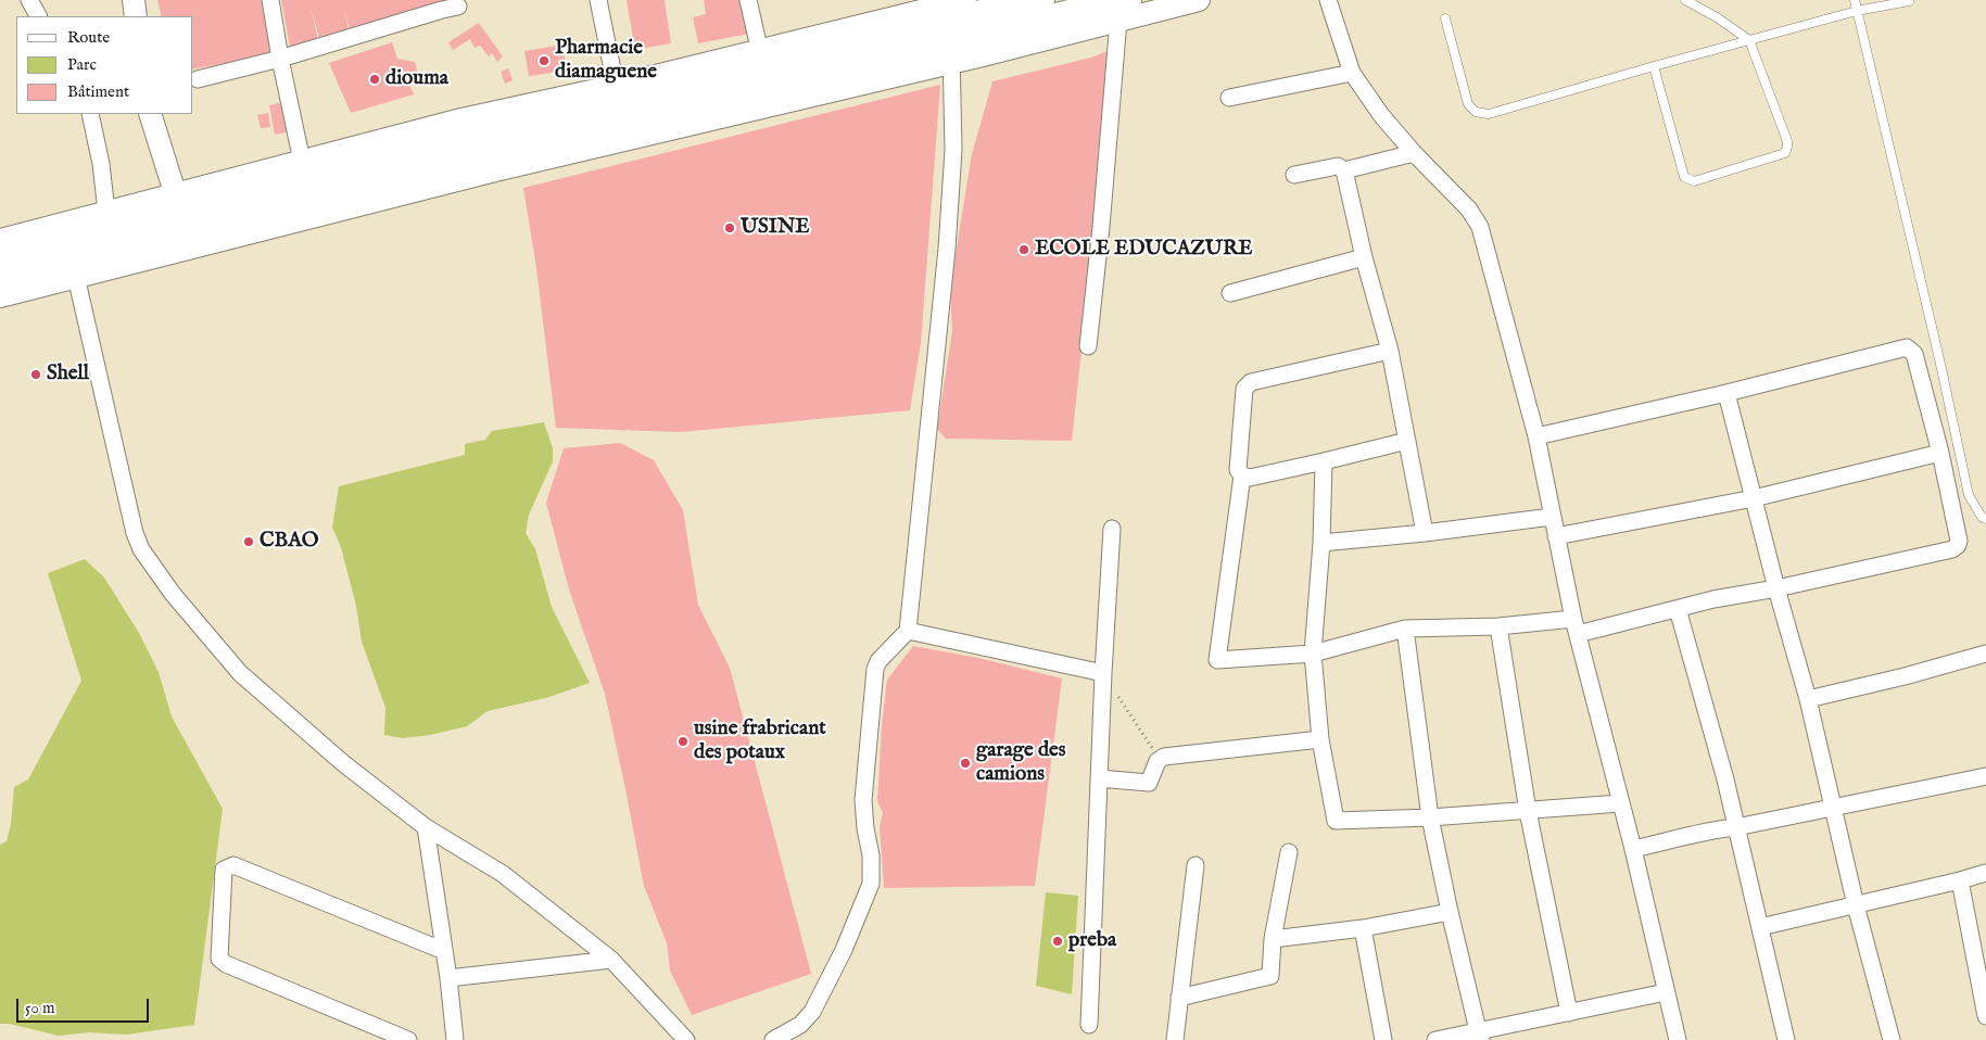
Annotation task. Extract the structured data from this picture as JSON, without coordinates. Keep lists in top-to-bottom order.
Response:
{
  "places": [
    "Pharmacie diamaguene",
    "diouma",
    "USINE",
    "ECOLE EDUCAZURE",
    "Shell",
    "CBAO",
    "usine frabricant des potaux",
    "garage des camions",
    "preba"
  ],
  "legend": ["Route", "Parc", "Bâtiment"],
  "scale_bar": "50 m"
}
